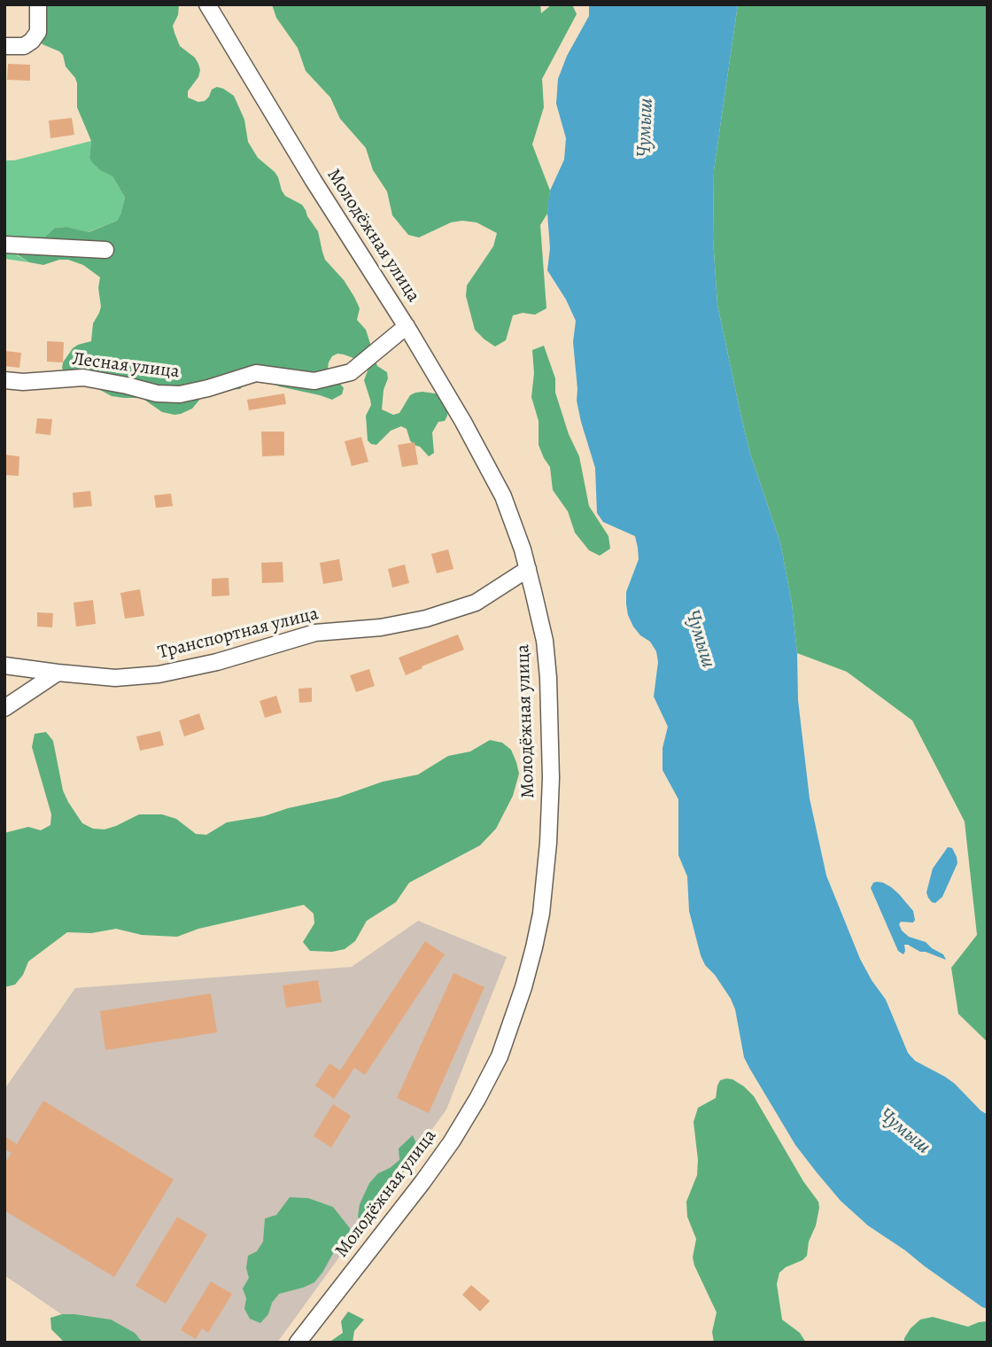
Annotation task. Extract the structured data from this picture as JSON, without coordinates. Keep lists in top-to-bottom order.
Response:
{
  "streets": {
    "street": ["Молодёжная улица", "Лесная улица", "Транспортная улица"]
  },
  "crossings": [
    ["Молодёжная улица", "Лесная улица"],
    ["Молодёжная улица", "Транспортная улица"]
  ],
  "water": ["Чумыш"]
}
